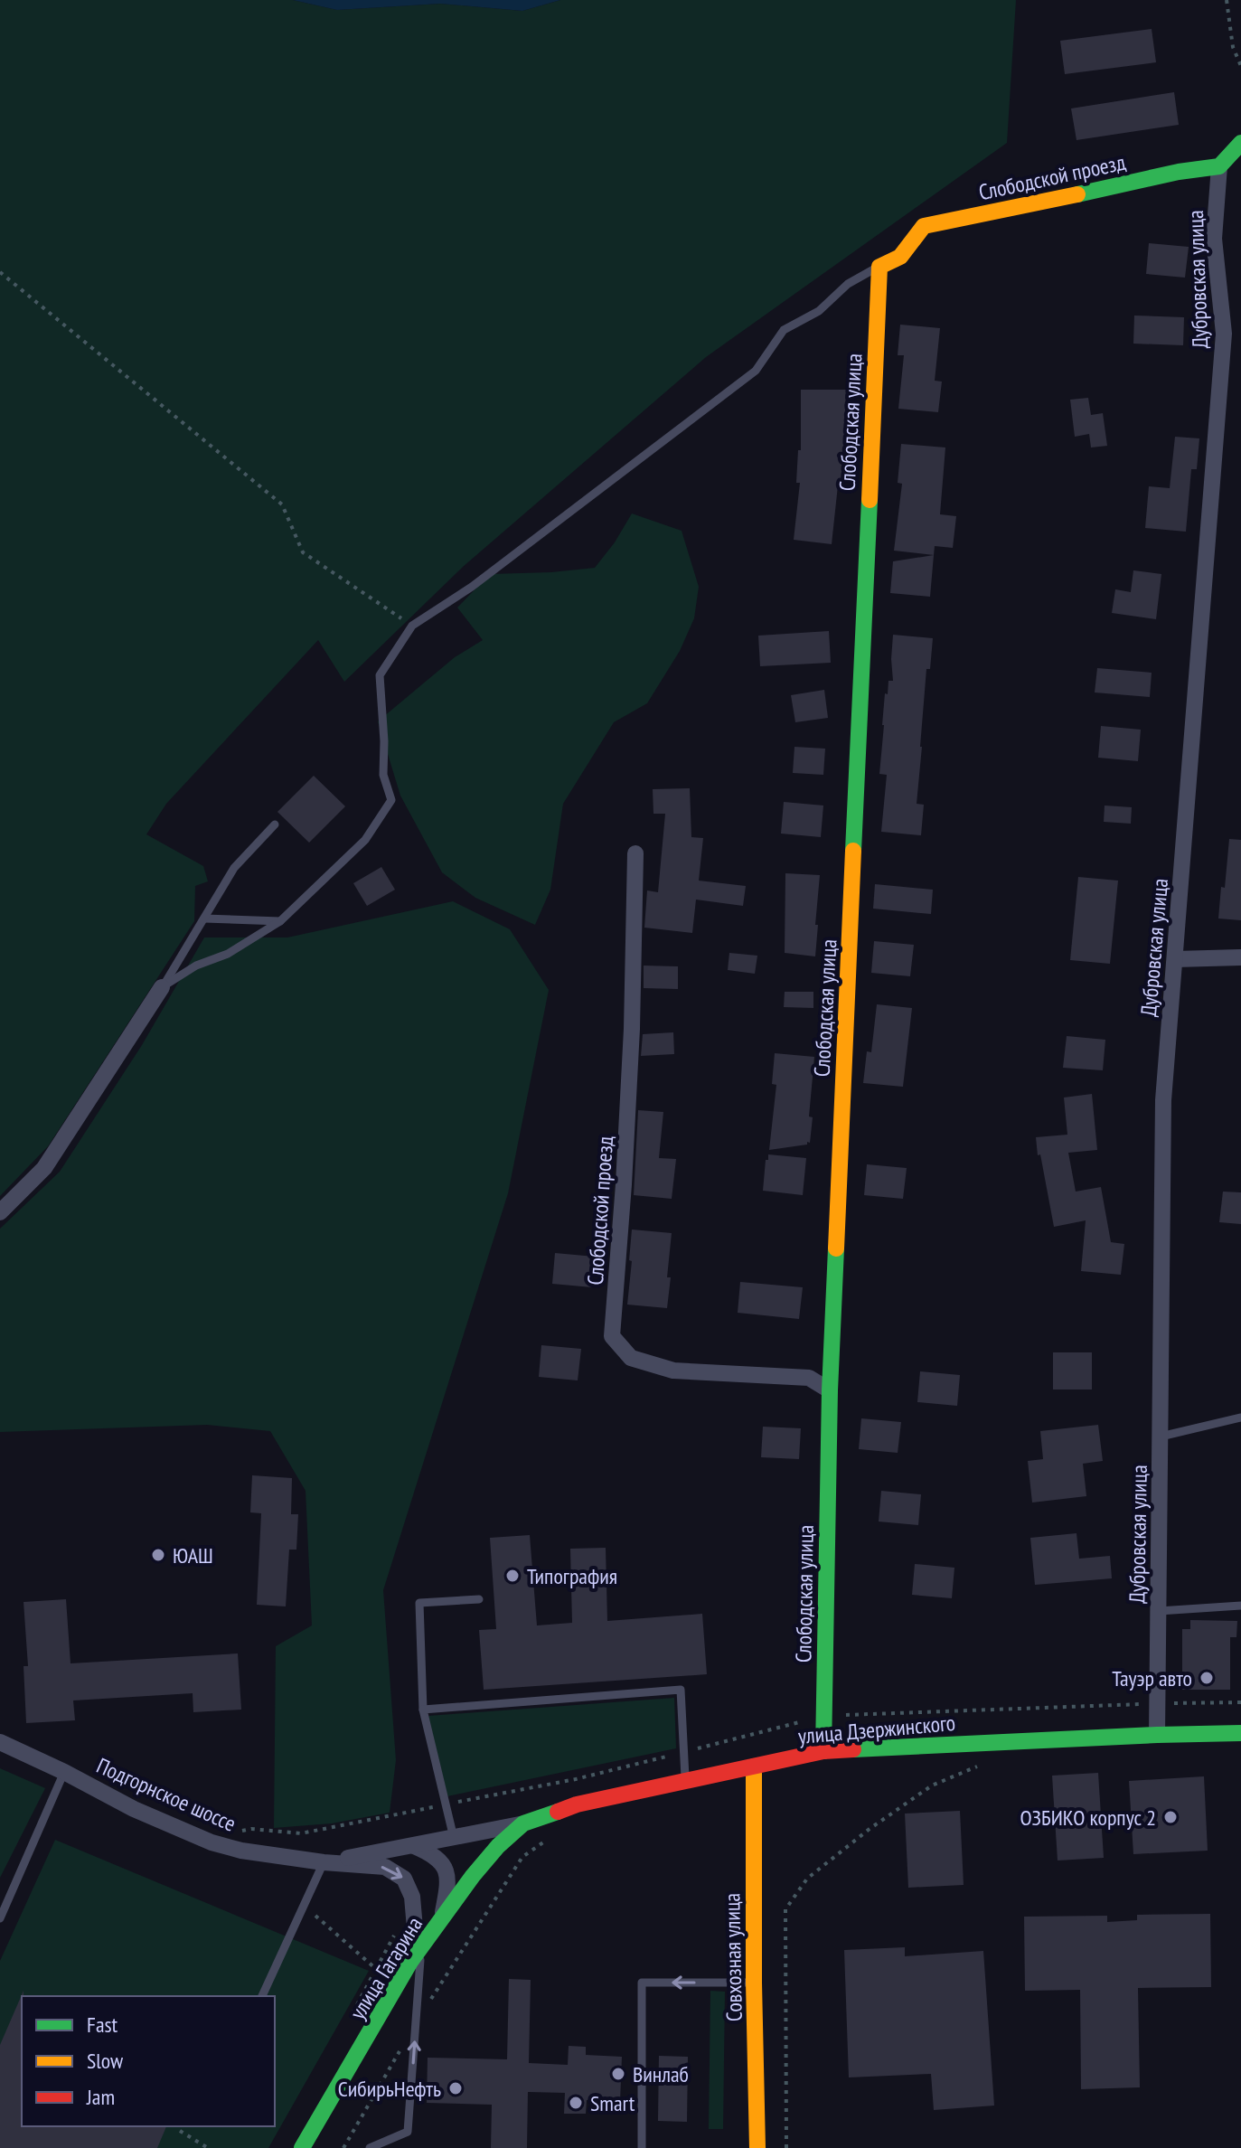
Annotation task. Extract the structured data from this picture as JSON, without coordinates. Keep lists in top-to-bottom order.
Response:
{
  "streets": {
    "street": [
      "Слободской проезд",
      "Дубровская улица",
      "Слободская улица",
      "улица Дзержинского",
      "Подгорнское шоссе",
      "Совхозная улица",
      "улица Гагарина"
    ]
  },
  "crossings": [
    ["Слободской проезд", "Дубровская улица"],
    ["Слободской проезд", "Слободская улица"],
    ["Дубровская улица", "улица Дзержинского"],
    ["Слободская улица", "улица Дзержинского"],
    ["улица Дзержинского", "Совхозная улица"],
    ["улица Дзержинского", "улица Гагарина"]
  ],
  "places": [
    "ЮАШ",
    "Типография",
    "Тауэр авто",
    "ОЗБИКО корпус 2",
    "Винлаб",
    "СибирьНефть",
    "Smart"
  ],
  "legend": ["Fast", "Slow", "Jam"]
}
